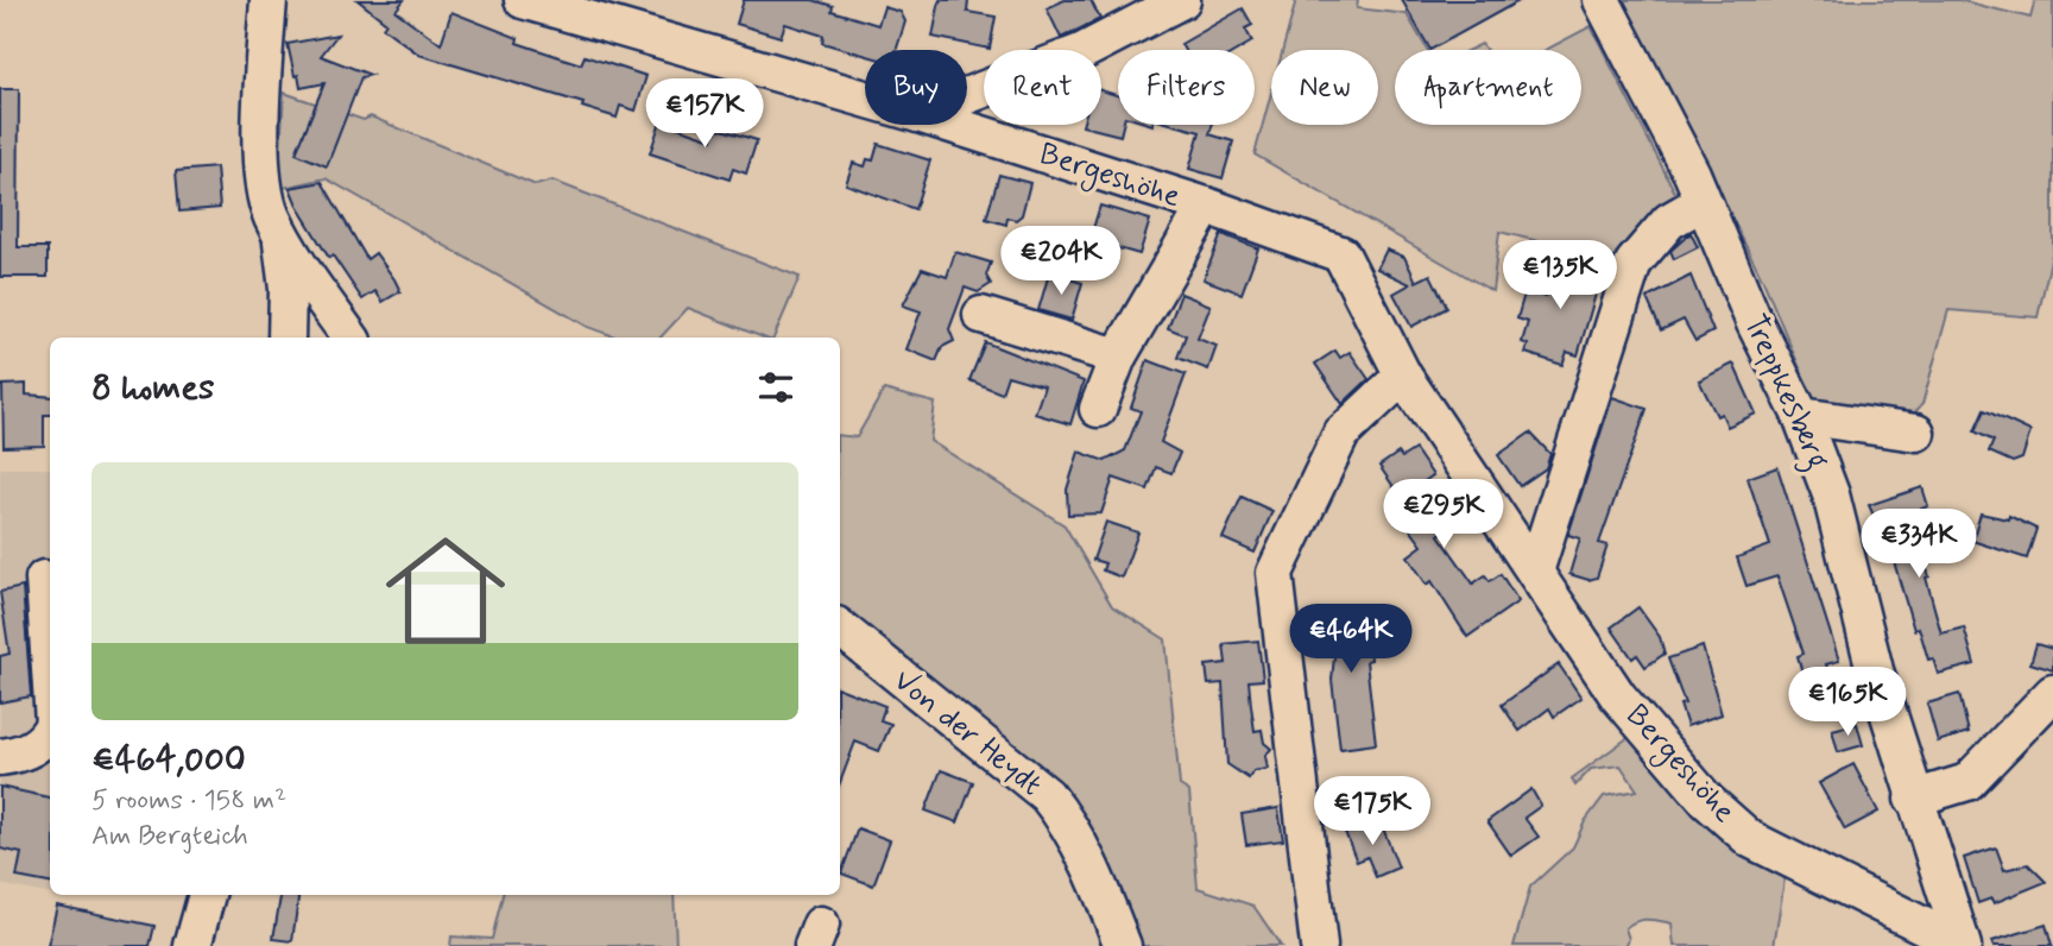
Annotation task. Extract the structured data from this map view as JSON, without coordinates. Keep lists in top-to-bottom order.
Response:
{
  "streets": {
    "street": ["Bergeshöhe", "Treppkesberg", "Von der Heydt"]
  },
  "crossings": [
    ["Bergeshöhe", "Treppkesberg"]
  ],
  "page": {
    "chip": [
      "Buy",
      "Rent",
      "Filters",
      "New",
      "Apartment"
    ],
    "price": [
      "€157K",
      "€204K",
      "€135K",
      "€295K",
      "€334K",
      "€464K",
      "€165K",
      "€175K"
    ],
    "heading": "8 homes",
    "list": [
      {
        "name": "€464,000",
        "note": "5 rooms · 158 m² · Am Bergteich"
      }
    ]
  }
}
